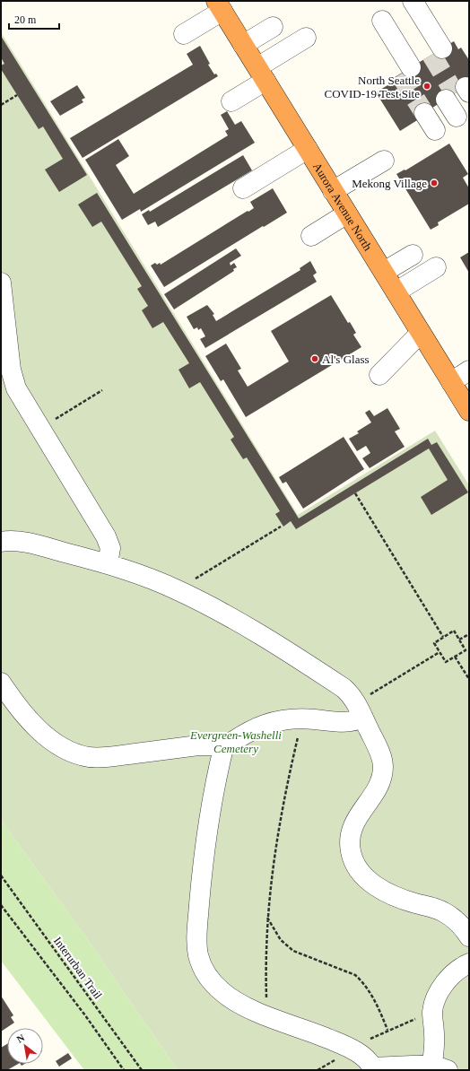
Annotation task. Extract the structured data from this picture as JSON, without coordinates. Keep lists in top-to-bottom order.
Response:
{
  "streets": {
    "highway": ["Aurora Avenue North"],
    "path": ["Interurban Trail"]
  },
  "parks": ["Evergreen-Washelli Cemetery"],
  "places": ["North Seattle COVID-19 Test Site", "Mekong Village", "Al's Glass"],
  "scale_bar": "20 m",
  "north": "top left"
}
